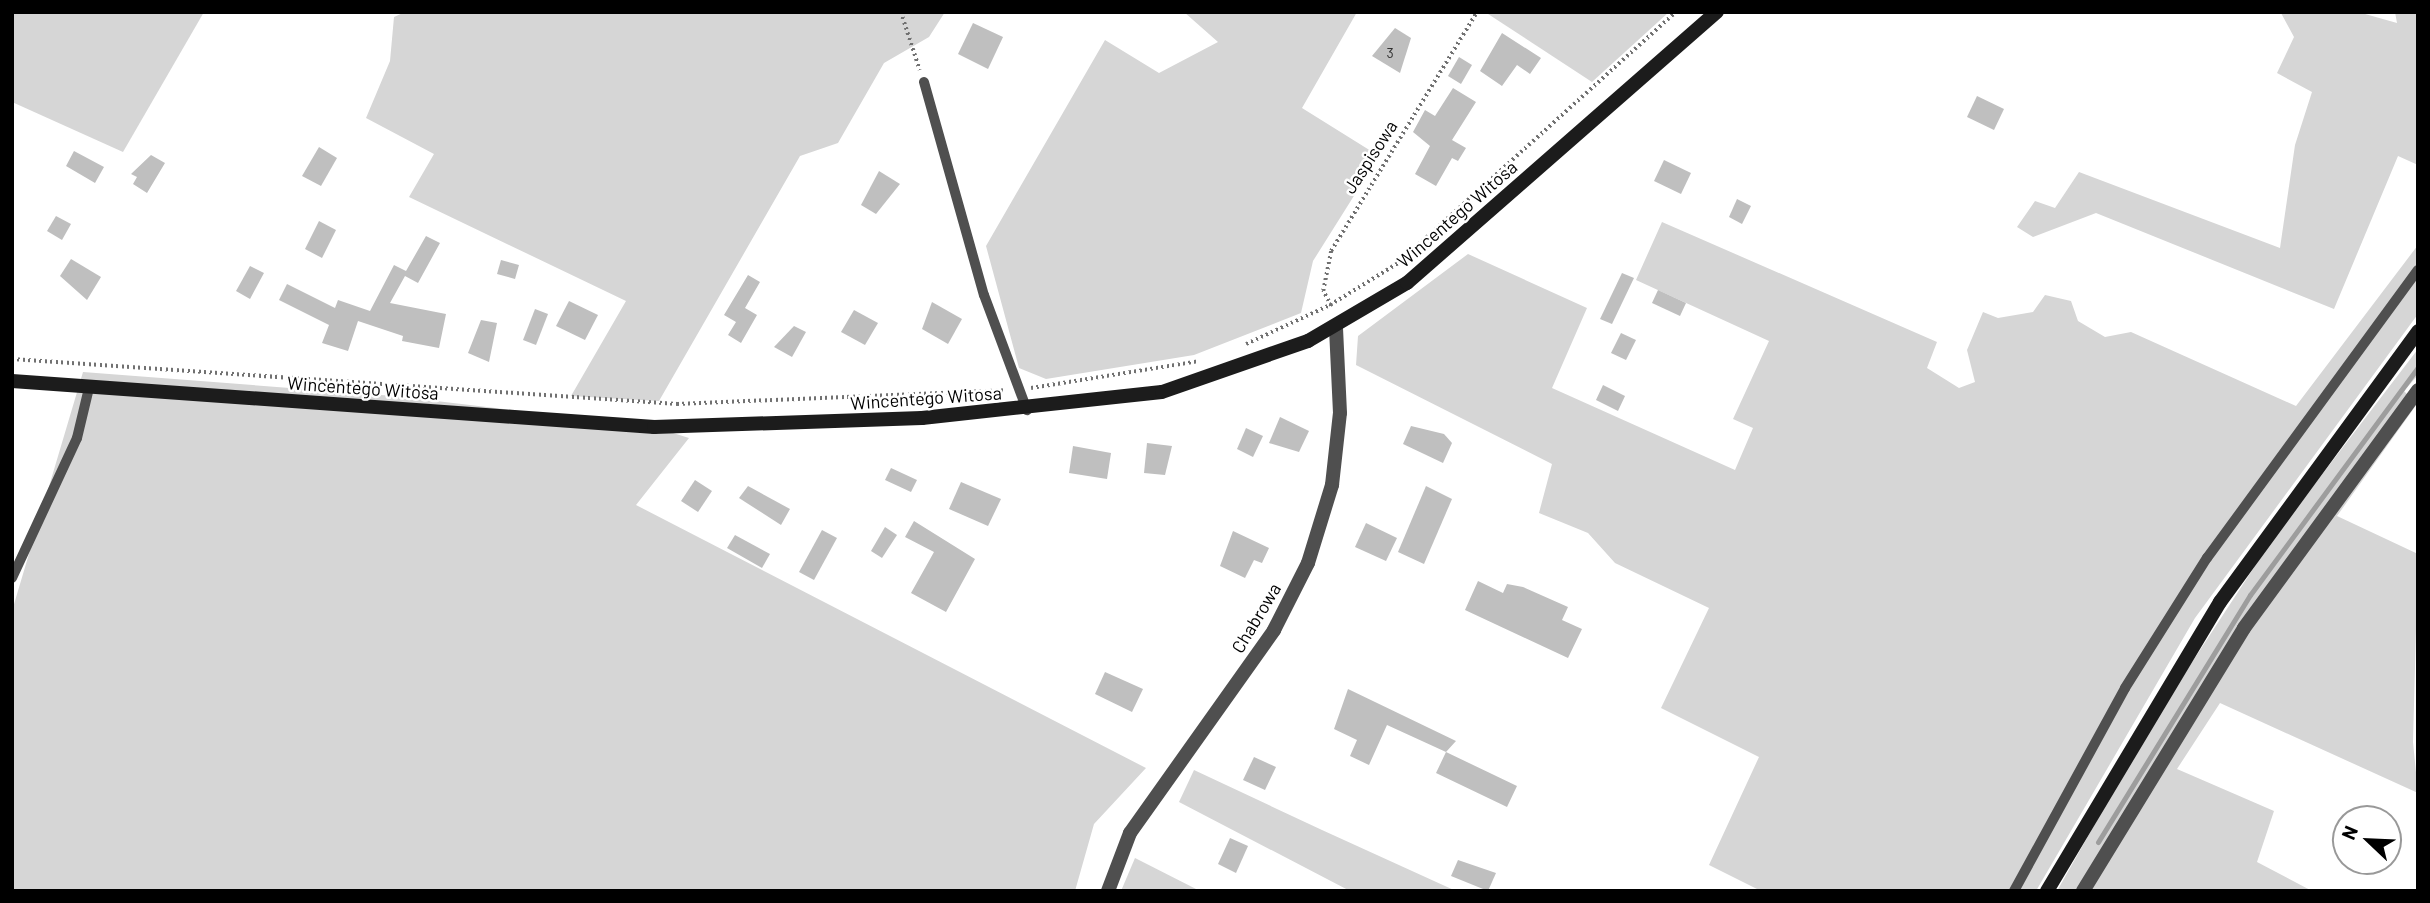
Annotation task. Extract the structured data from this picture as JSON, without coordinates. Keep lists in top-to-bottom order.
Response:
{
  "streets": {
    "main road": ["Wincentego Witosa"],
    "street": ["Chabrowa"],
    "path": ["Jaspisowa"]
  },
  "crossings": [
    ["Jaspisowa", "Wincentego Witosa"],
    ["Jaspisowa", "Chabrowa"],
    ["Wincentego Witosa", "Chabrowa"]
  ],
  "house_numbers": ["3"],
  "north": "top left"
}
